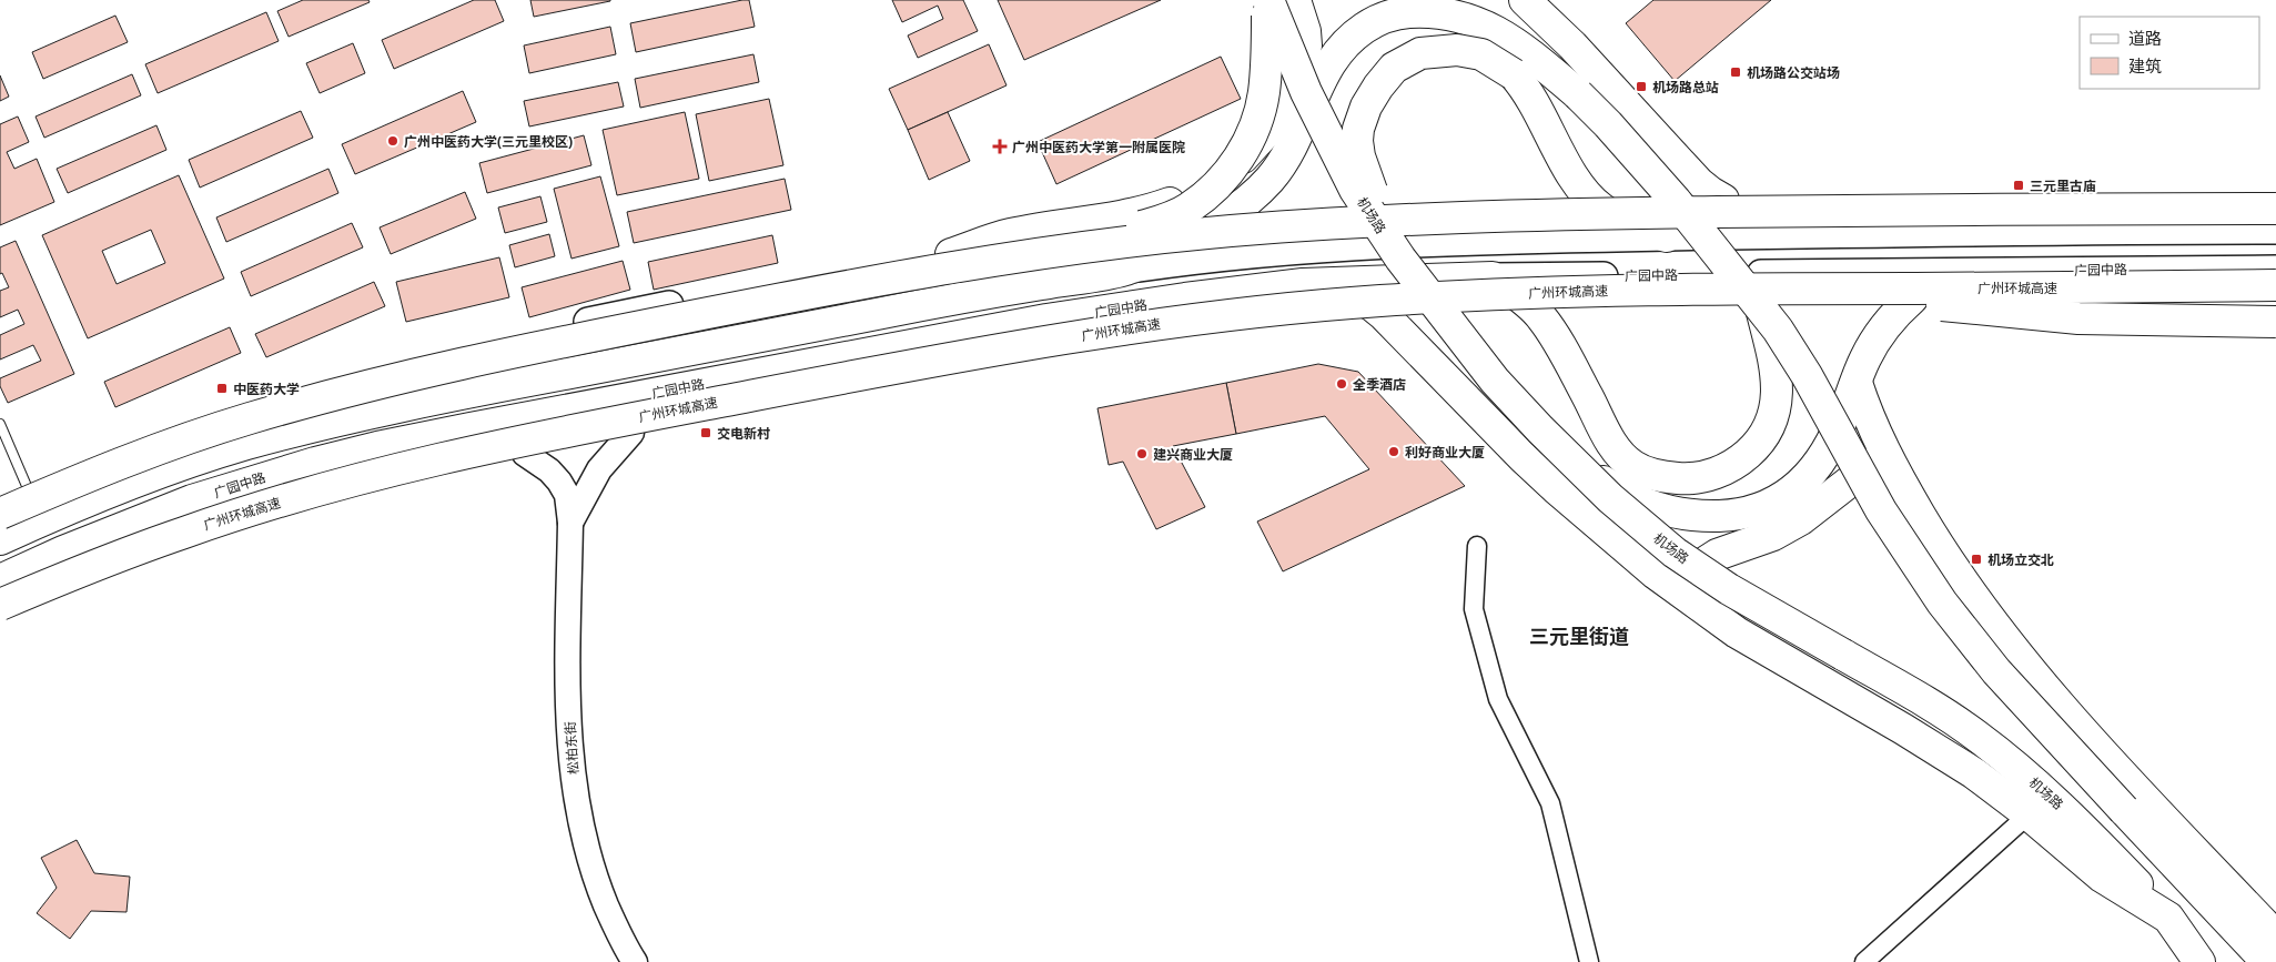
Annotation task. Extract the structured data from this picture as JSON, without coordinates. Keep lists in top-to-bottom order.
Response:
{
  "streets": {
    "highway": ["机场路", "广园中路", "广州环城高速"],
    "street": ["松柏东街"]
  },
  "districts": ["三元里街道"],
  "places": {
    "transit": [
      "机场路公交站场",
      "机场路总站",
      "三元里古庙",
      "中医药大学",
      "交电新村",
      "机场立交北"
    ],
    "other": [
      "广州中医药大学(三元里校区)",
      "全季酒店",
      "利好商业大厦",
      "建兴商业大厦"
    ],
    "health": ["广州中医药大学第一附属医院"]
  },
  "legend": ["道路", "建筑"]
}
